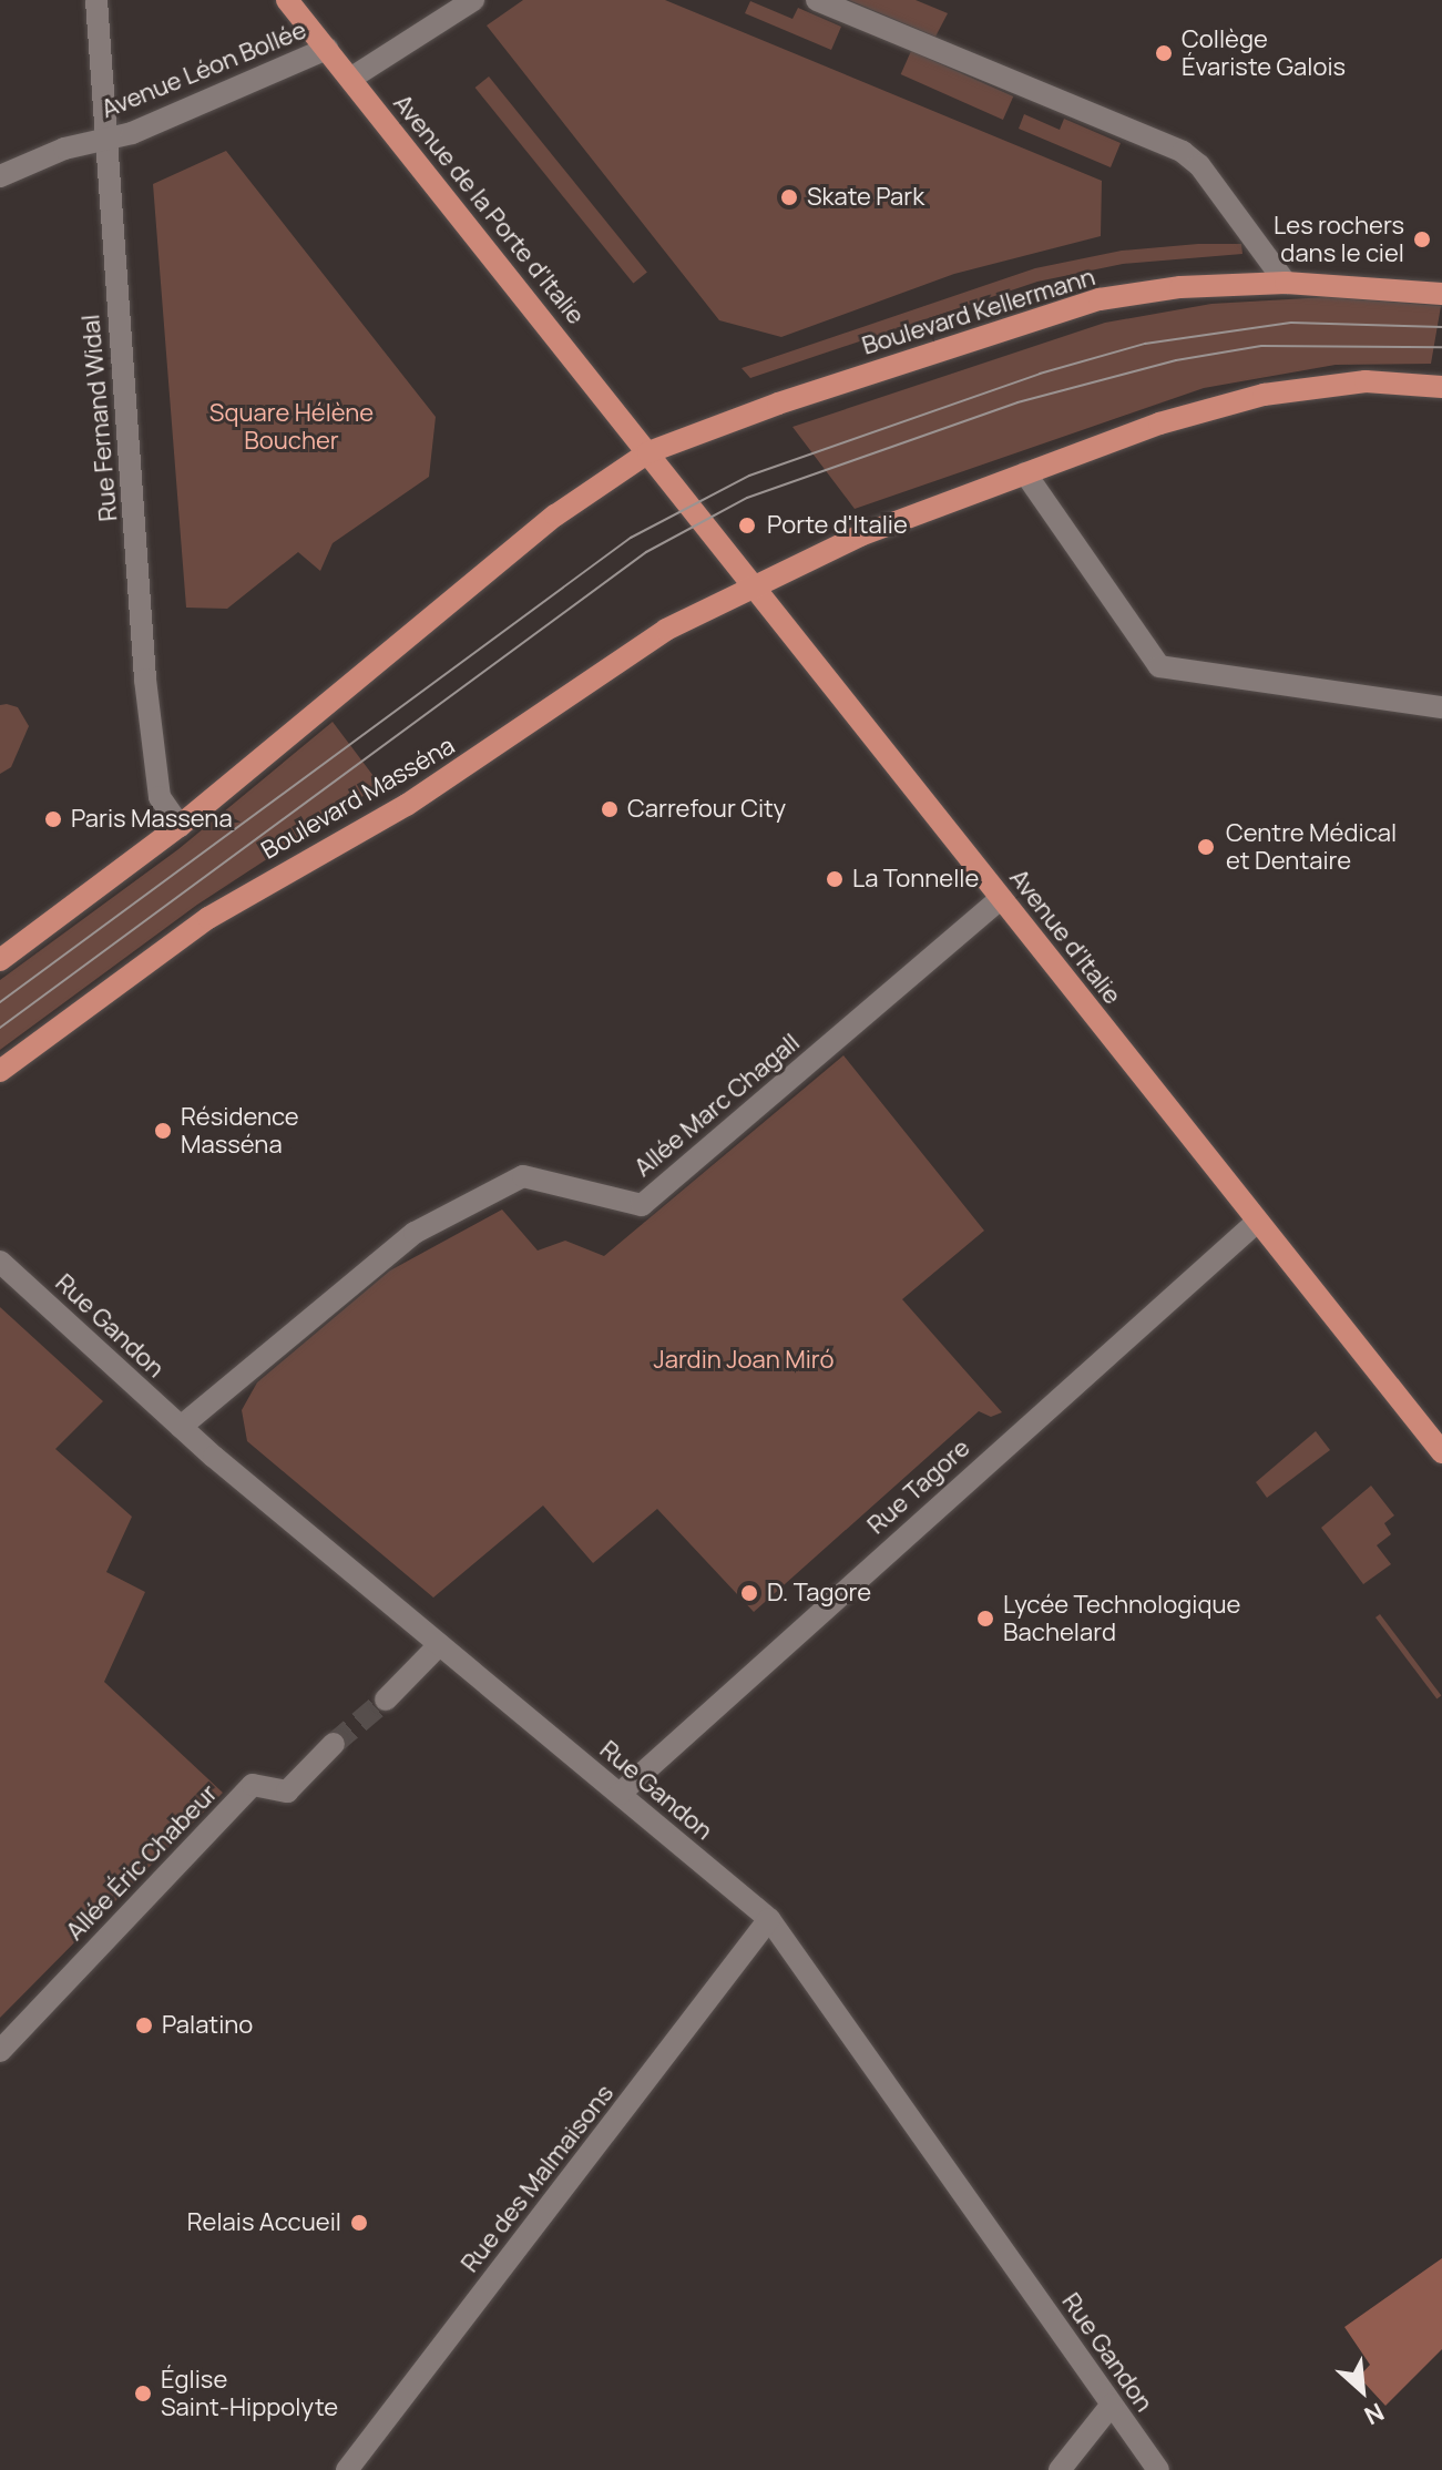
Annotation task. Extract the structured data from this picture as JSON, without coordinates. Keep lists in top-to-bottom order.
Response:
{
  "streets": {
    "main road": [
      "Avenue de la Porte d'Italie",
      "Boulevard Kellermann",
      "Boulevard Masséna",
      "Avenue d'Italie"
    ],
    "street": [
      "Avenue Léon Bollée",
      "Rue Fernand Widal",
      "Allée Marc Chagall",
      "Rue Gandon",
      "Rue Tagore",
      "Allée Éric Chabeur",
      "Rue des Malmaisons"
    ]
  },
  "crossings": [
    ["Avenue Léon Bollée", "Avenue de la Porte d'Italie"],
    ["Avenue Léon Bollée", "Rue Fernand Widal"],
    ["Avenue de la Porte d'Italie", "Boulevard Kellermann"],
    ["Avenue de la Porte d'Italie", "Avenue d'Italie"],
    ["Boulevard Kellermann", "Avenue d'Italie"],
    ["Boulevard Masséna", "Avenue d'Italie"],
    ["Avenue d'Italie", "Allée Marc Chagall"],
    ["Avenue d'Italie", "Rue Tagore"],
    ["Allée Marc Chagall", "Rue Gandon"],
    ["Rue Gandon", "Rue Tagore"],
    ["Rue Gandon", "Rue des Malmaisons"]
  ],
  "parks": ["Square Hélène Boucher", "Jardin Joan Miró"],
  "places": [
    "Collège Évariste Galois",
    "Skate Park",
    "Les rochers dans le ciel",
    "Porte d'Italie",
    "Carrefour City",
    "Paris Massena",
    "Centre Médical et Dentaire",
    "La Tonnelle",
    "Résidence Masséna",
    "D. Tagore",
    "Lycée Technologique Bachelard",
    "Palatino",
    "Relais Accueil",
    "Église Saint-Hippolyte"
  ],
  "north": "bottom right"
}
